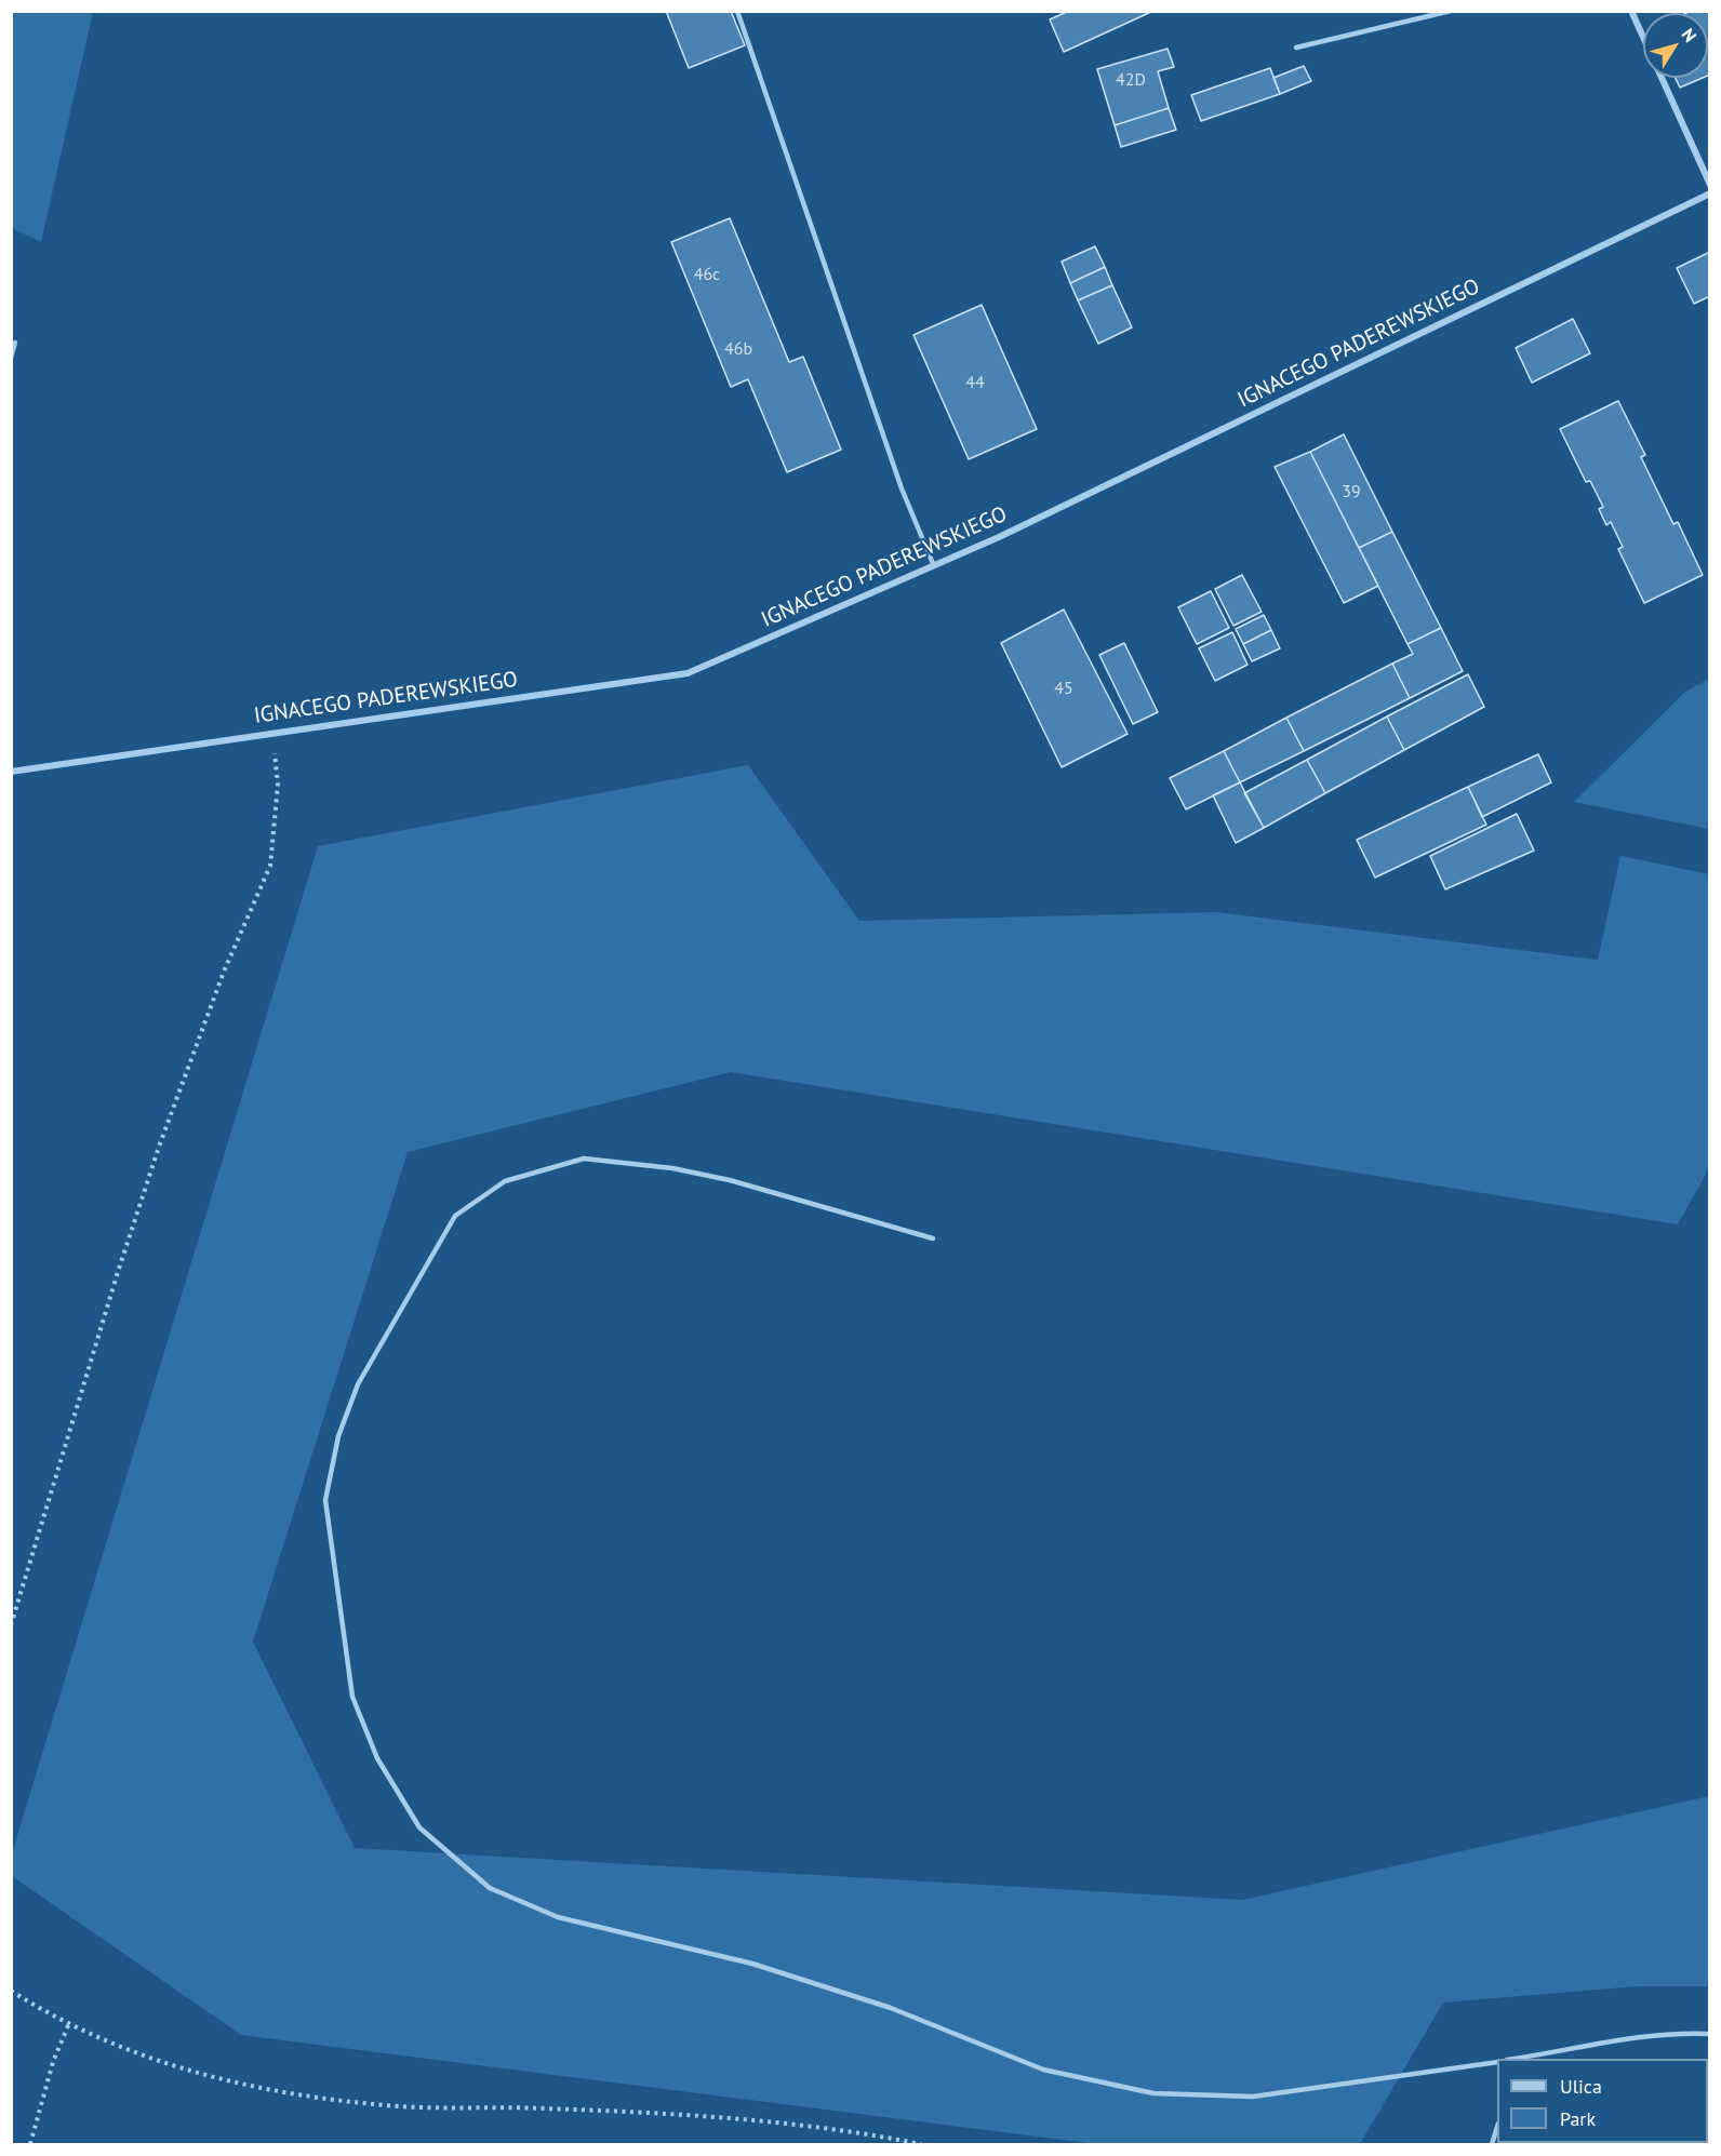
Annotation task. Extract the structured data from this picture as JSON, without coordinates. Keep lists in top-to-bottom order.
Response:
{
  "streets": {
    "street": ["IGNACEGO PADEREWSKIEGO"]
  },
  "house_numbers": [
    "42D",
    "46c",
    "46b",
    "44",
    "39",
    "45"
  ],
  "legend": ["Ulica", "Park"],
  "north": "top right"
}
